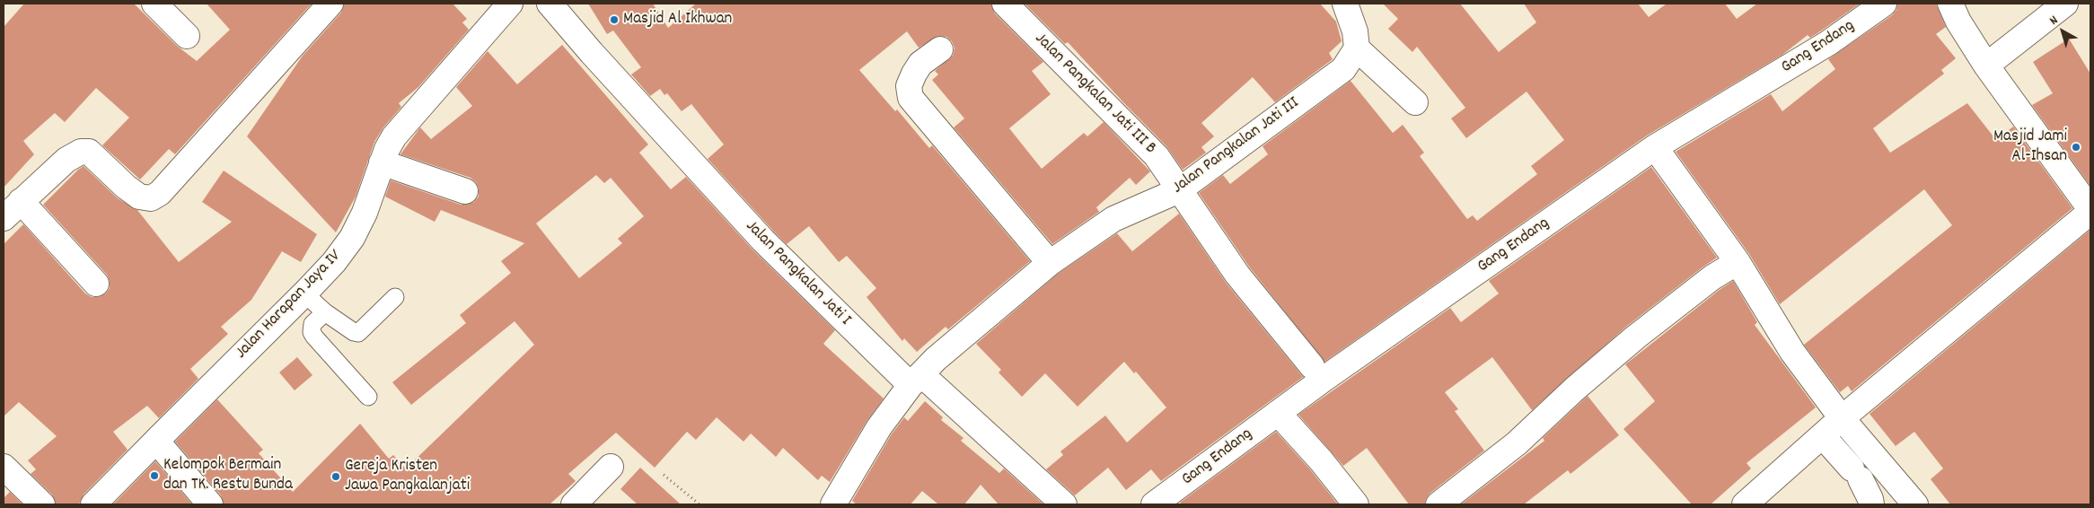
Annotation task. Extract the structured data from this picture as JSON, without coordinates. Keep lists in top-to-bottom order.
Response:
{
  "streets": {
    "street": [
      "Gang Endang",
      "Jalan Pangkalan Jati III B",
      "Jalan Pangkalan Jati III",
      "Jalan Pangkalan Jati I",
      "Jalan Harapan Jaya IV"
    ]
  },
  "crossings": [
    ["Jalan Pangkalan Jati III B", "Jalan Pangkalan Jati III"],
    ["Jalan Pangkalan Jati III", "Jalan Pangkalan Jati I"]
  ],
  "places": [
    "Masjid Al Ikhwan",
    "Masjid Jami Al-Ihsan",
    "Kelompok Bermain dan TK. Restu Bunda",
    "Gereja Kristen Jawa Pangkalanjati"
  ],
  "north": "top left"
}
